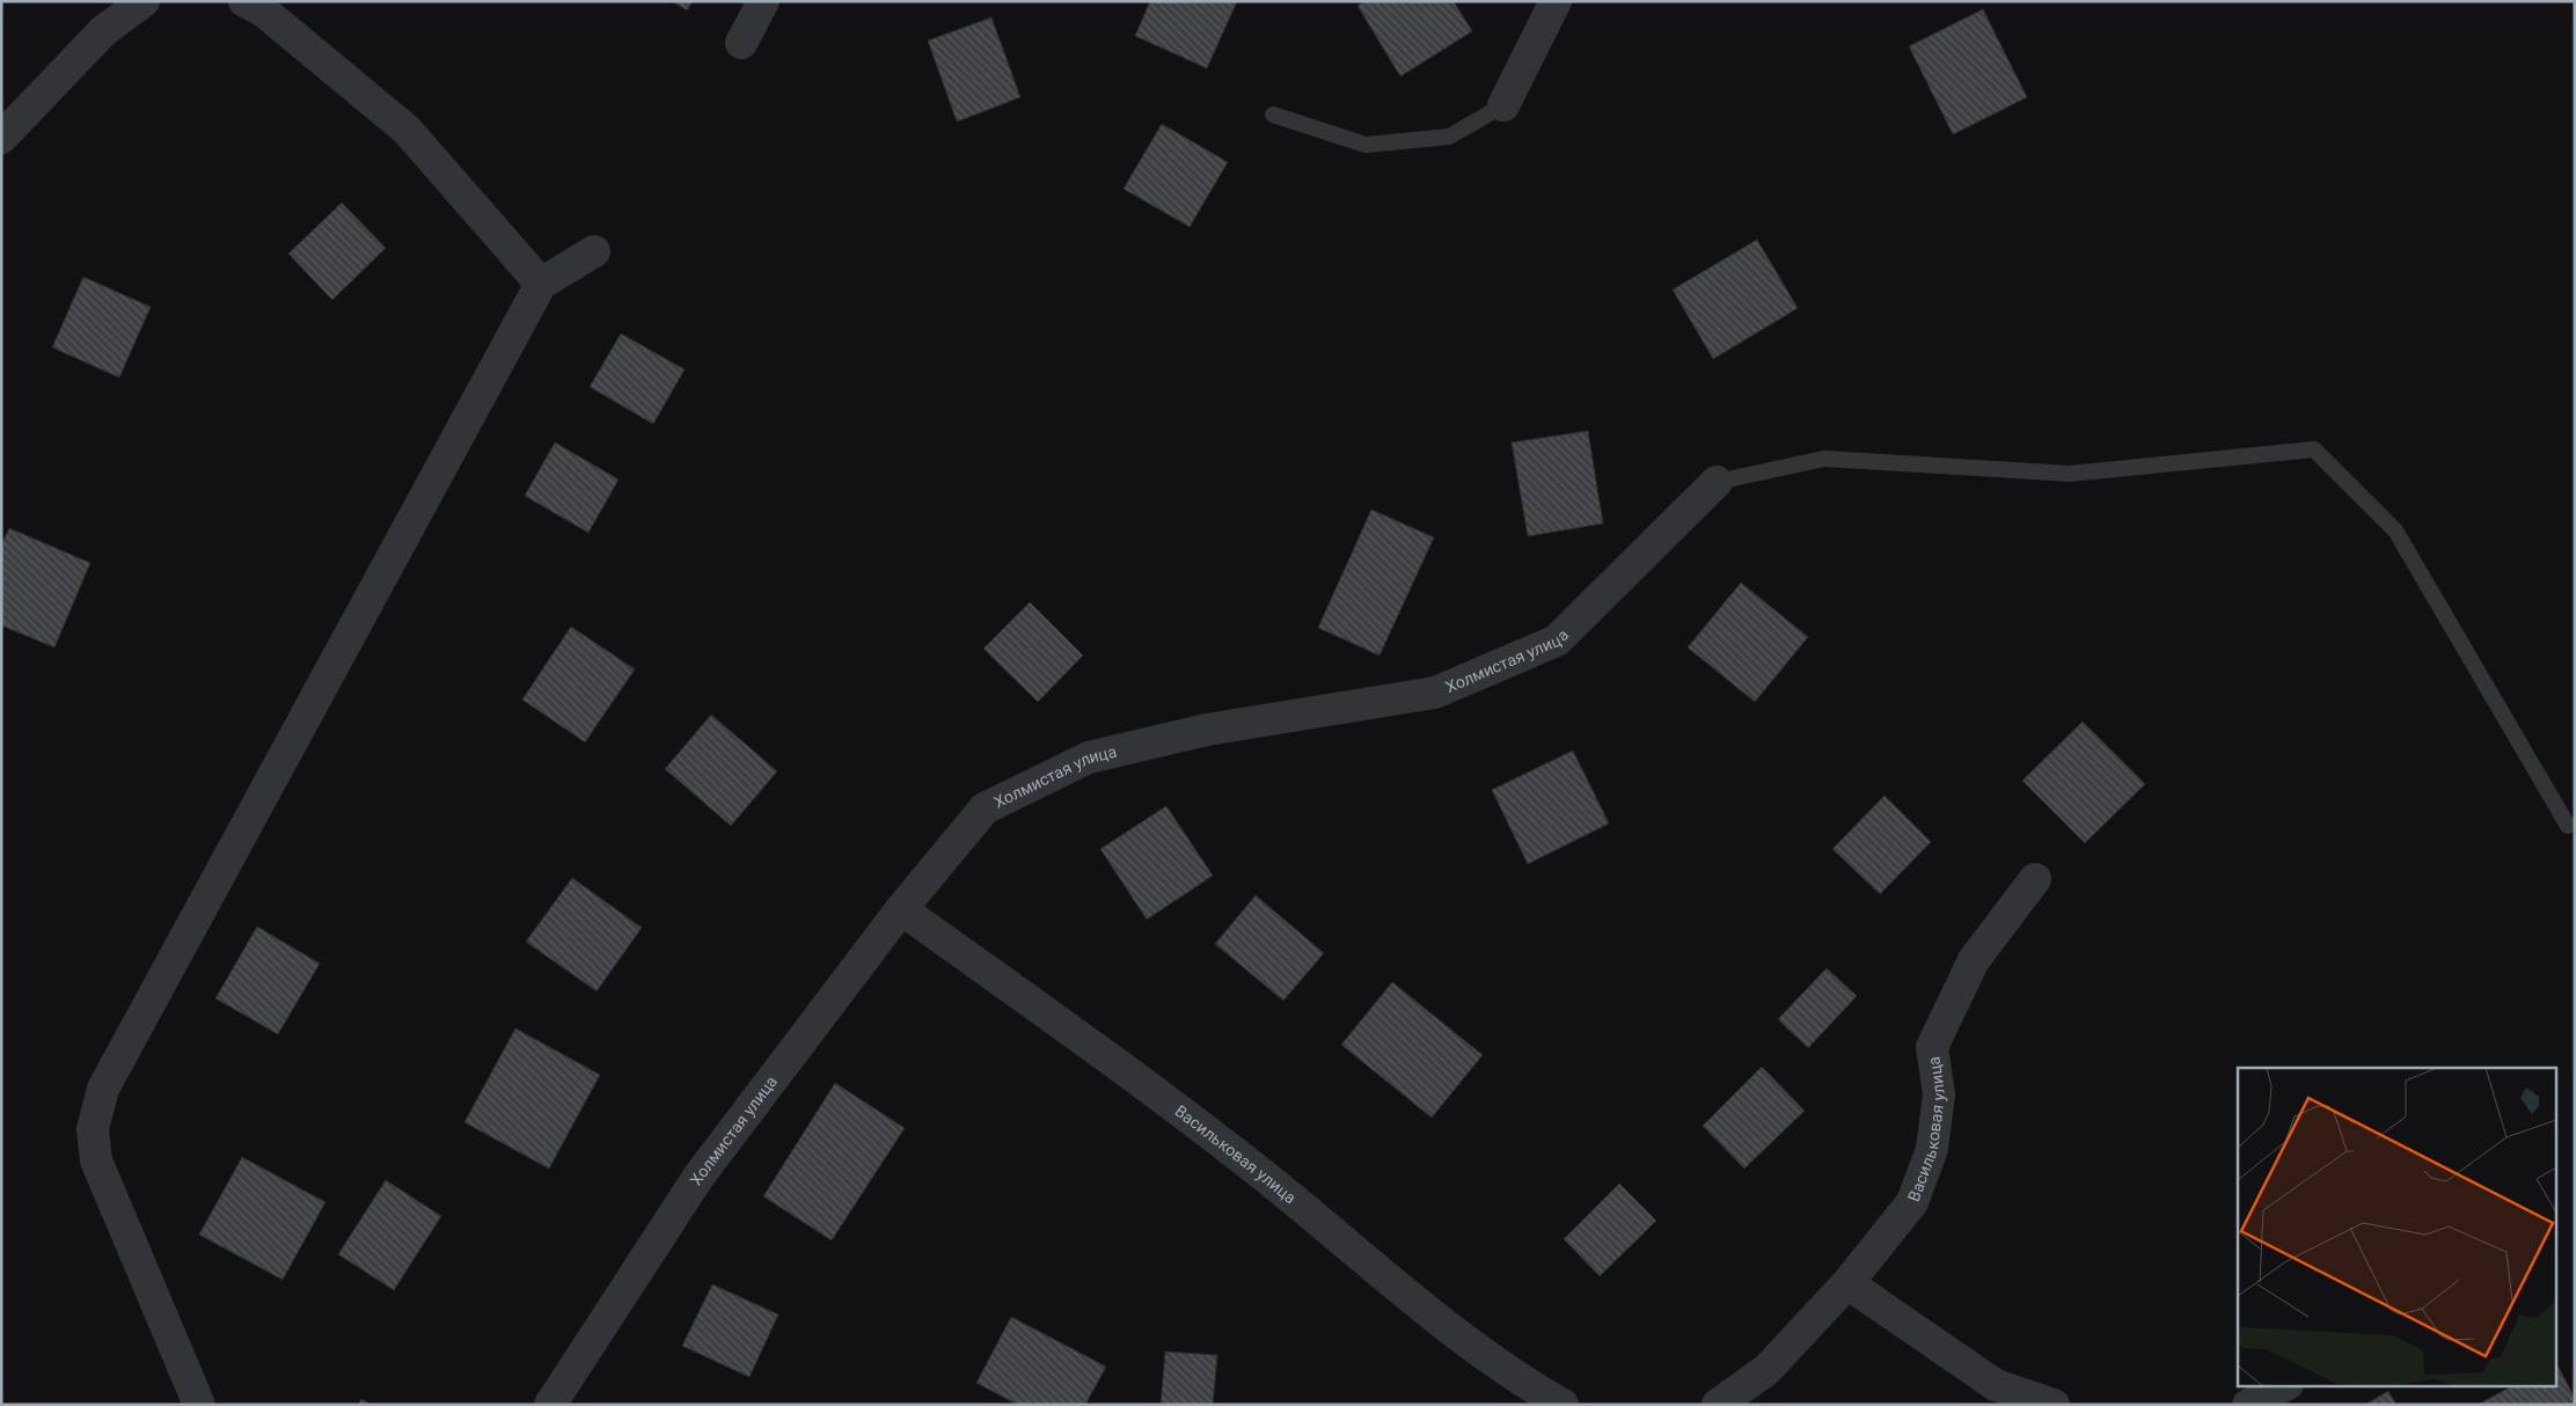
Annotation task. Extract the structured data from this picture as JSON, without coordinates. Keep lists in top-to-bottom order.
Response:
{
  "streets": {
    "street": ["Холмистая улица", "Васильковая улица"]
  },
  "crossings": [
    ["Холмистая улица", "Васильковая улица"]
  ]
}
